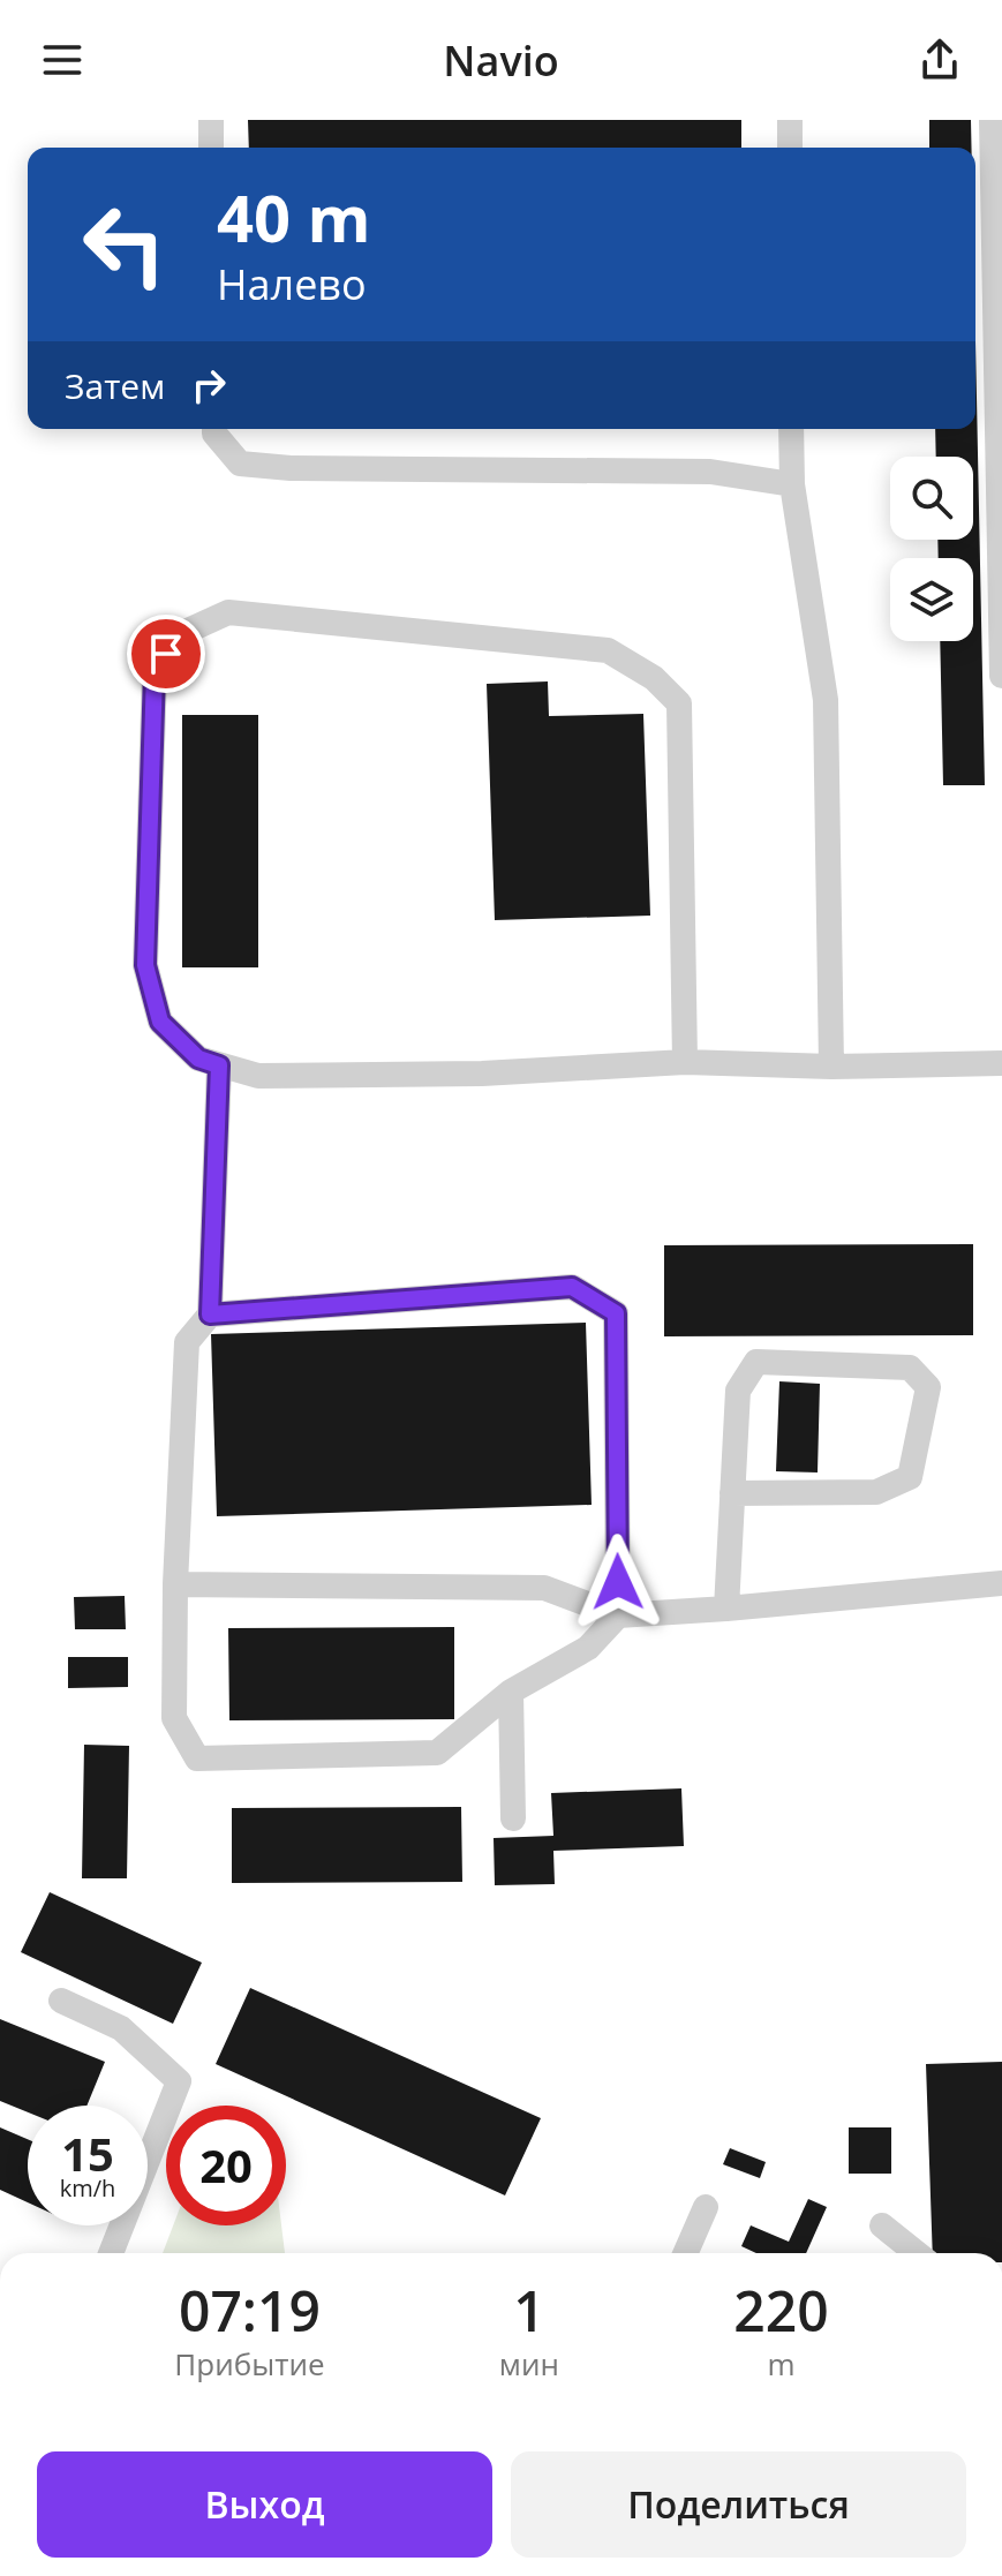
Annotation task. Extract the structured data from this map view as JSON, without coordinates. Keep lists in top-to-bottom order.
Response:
{
  "page": {
    "header": "Navio",
    "turn": ["40 m", "Налево"],
    "then": "Затем",
    "speed": "15 km/h",
    "limit": "20",
    "eta": [
      "07:19",
      "Прибытие",
      "1",
      "мин",
      "220",
      "m"
    ],
    "buttons": ["Выход", "Поделиться"]
  }
}
